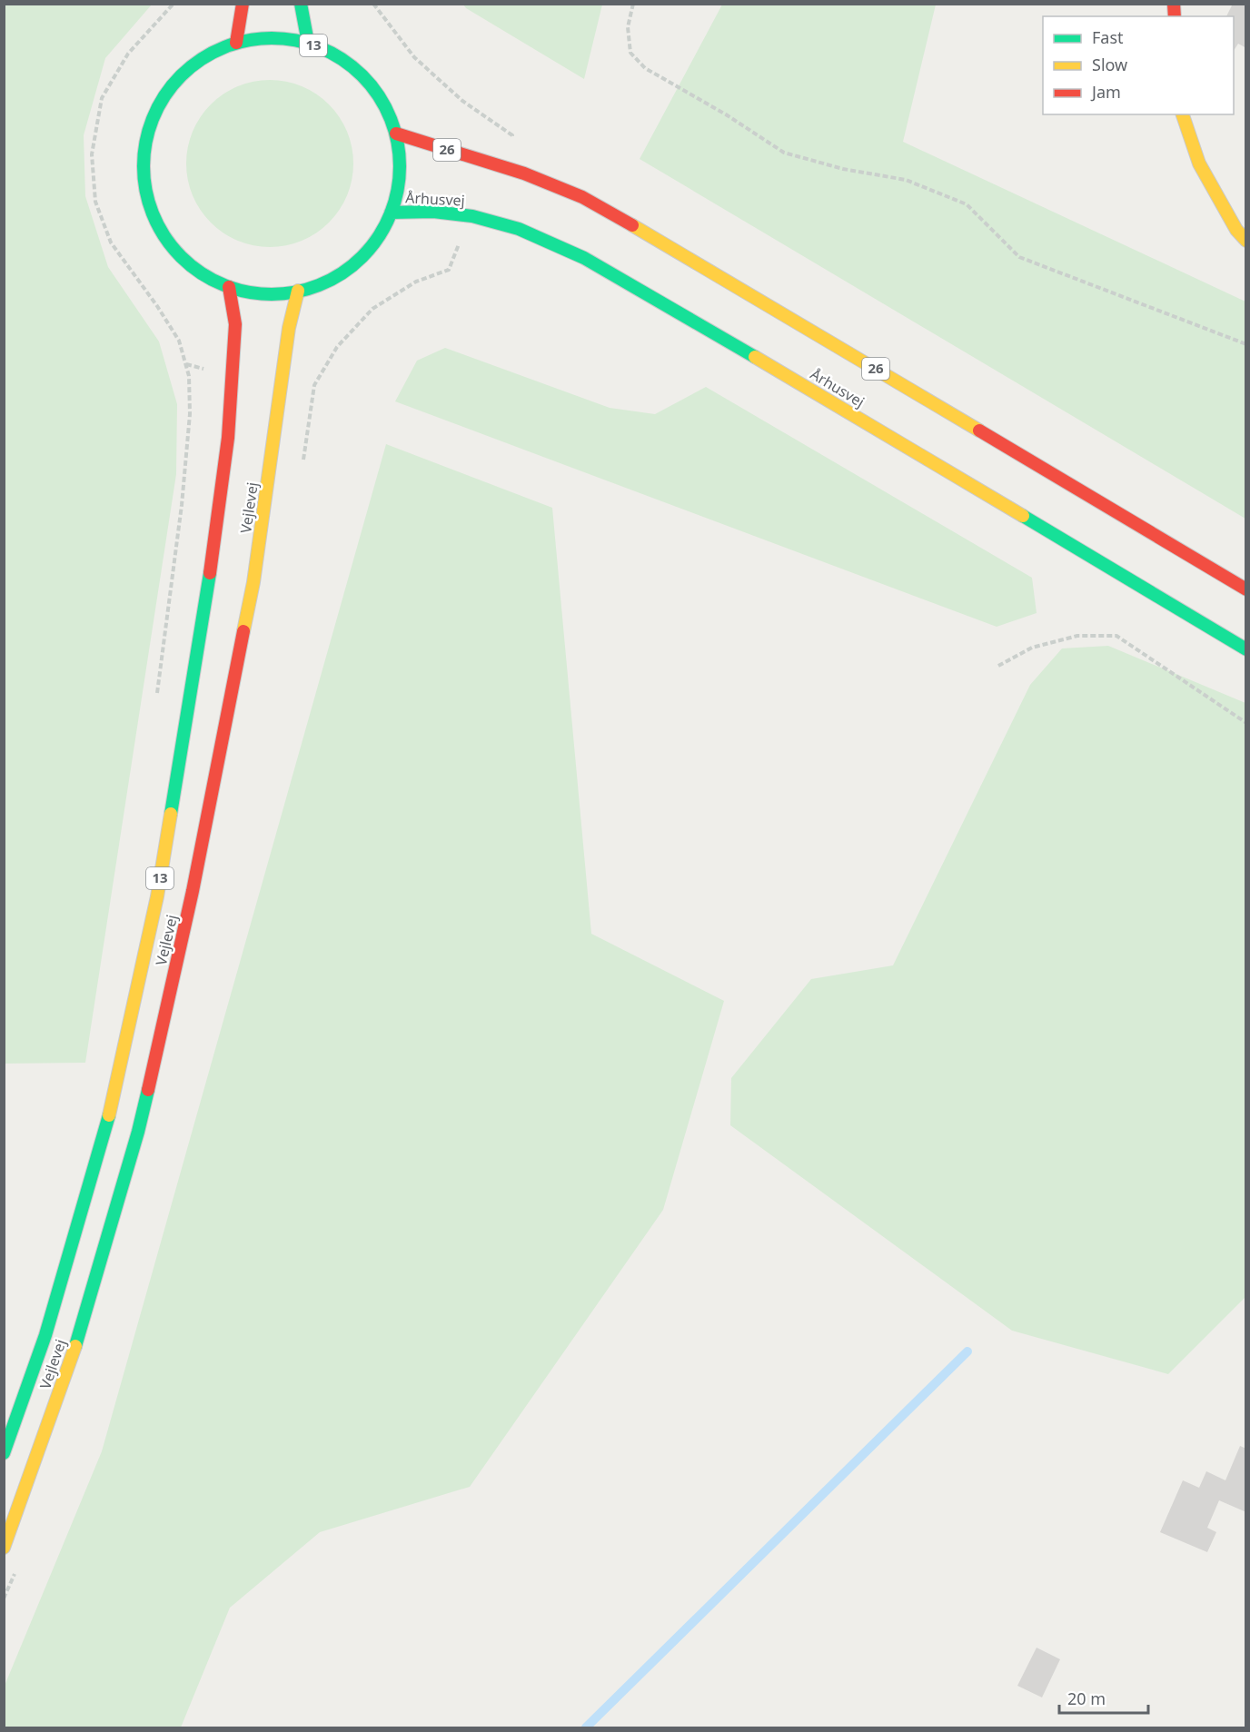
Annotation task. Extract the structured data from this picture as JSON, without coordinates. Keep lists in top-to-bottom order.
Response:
{
  "streets": {
    "main road": [
      "13",
      "26",
      "Århusvej",
      "Vejlevej"
    ]
  },
  "crossings": [
    ["13", "26"],
    ["13", "Århusvej"],
    ["13", "Vejlevej"]
  ],
  "legend": ["Fast", "Slow", "Jam"],
  "scale_bar": "20 m"
}
